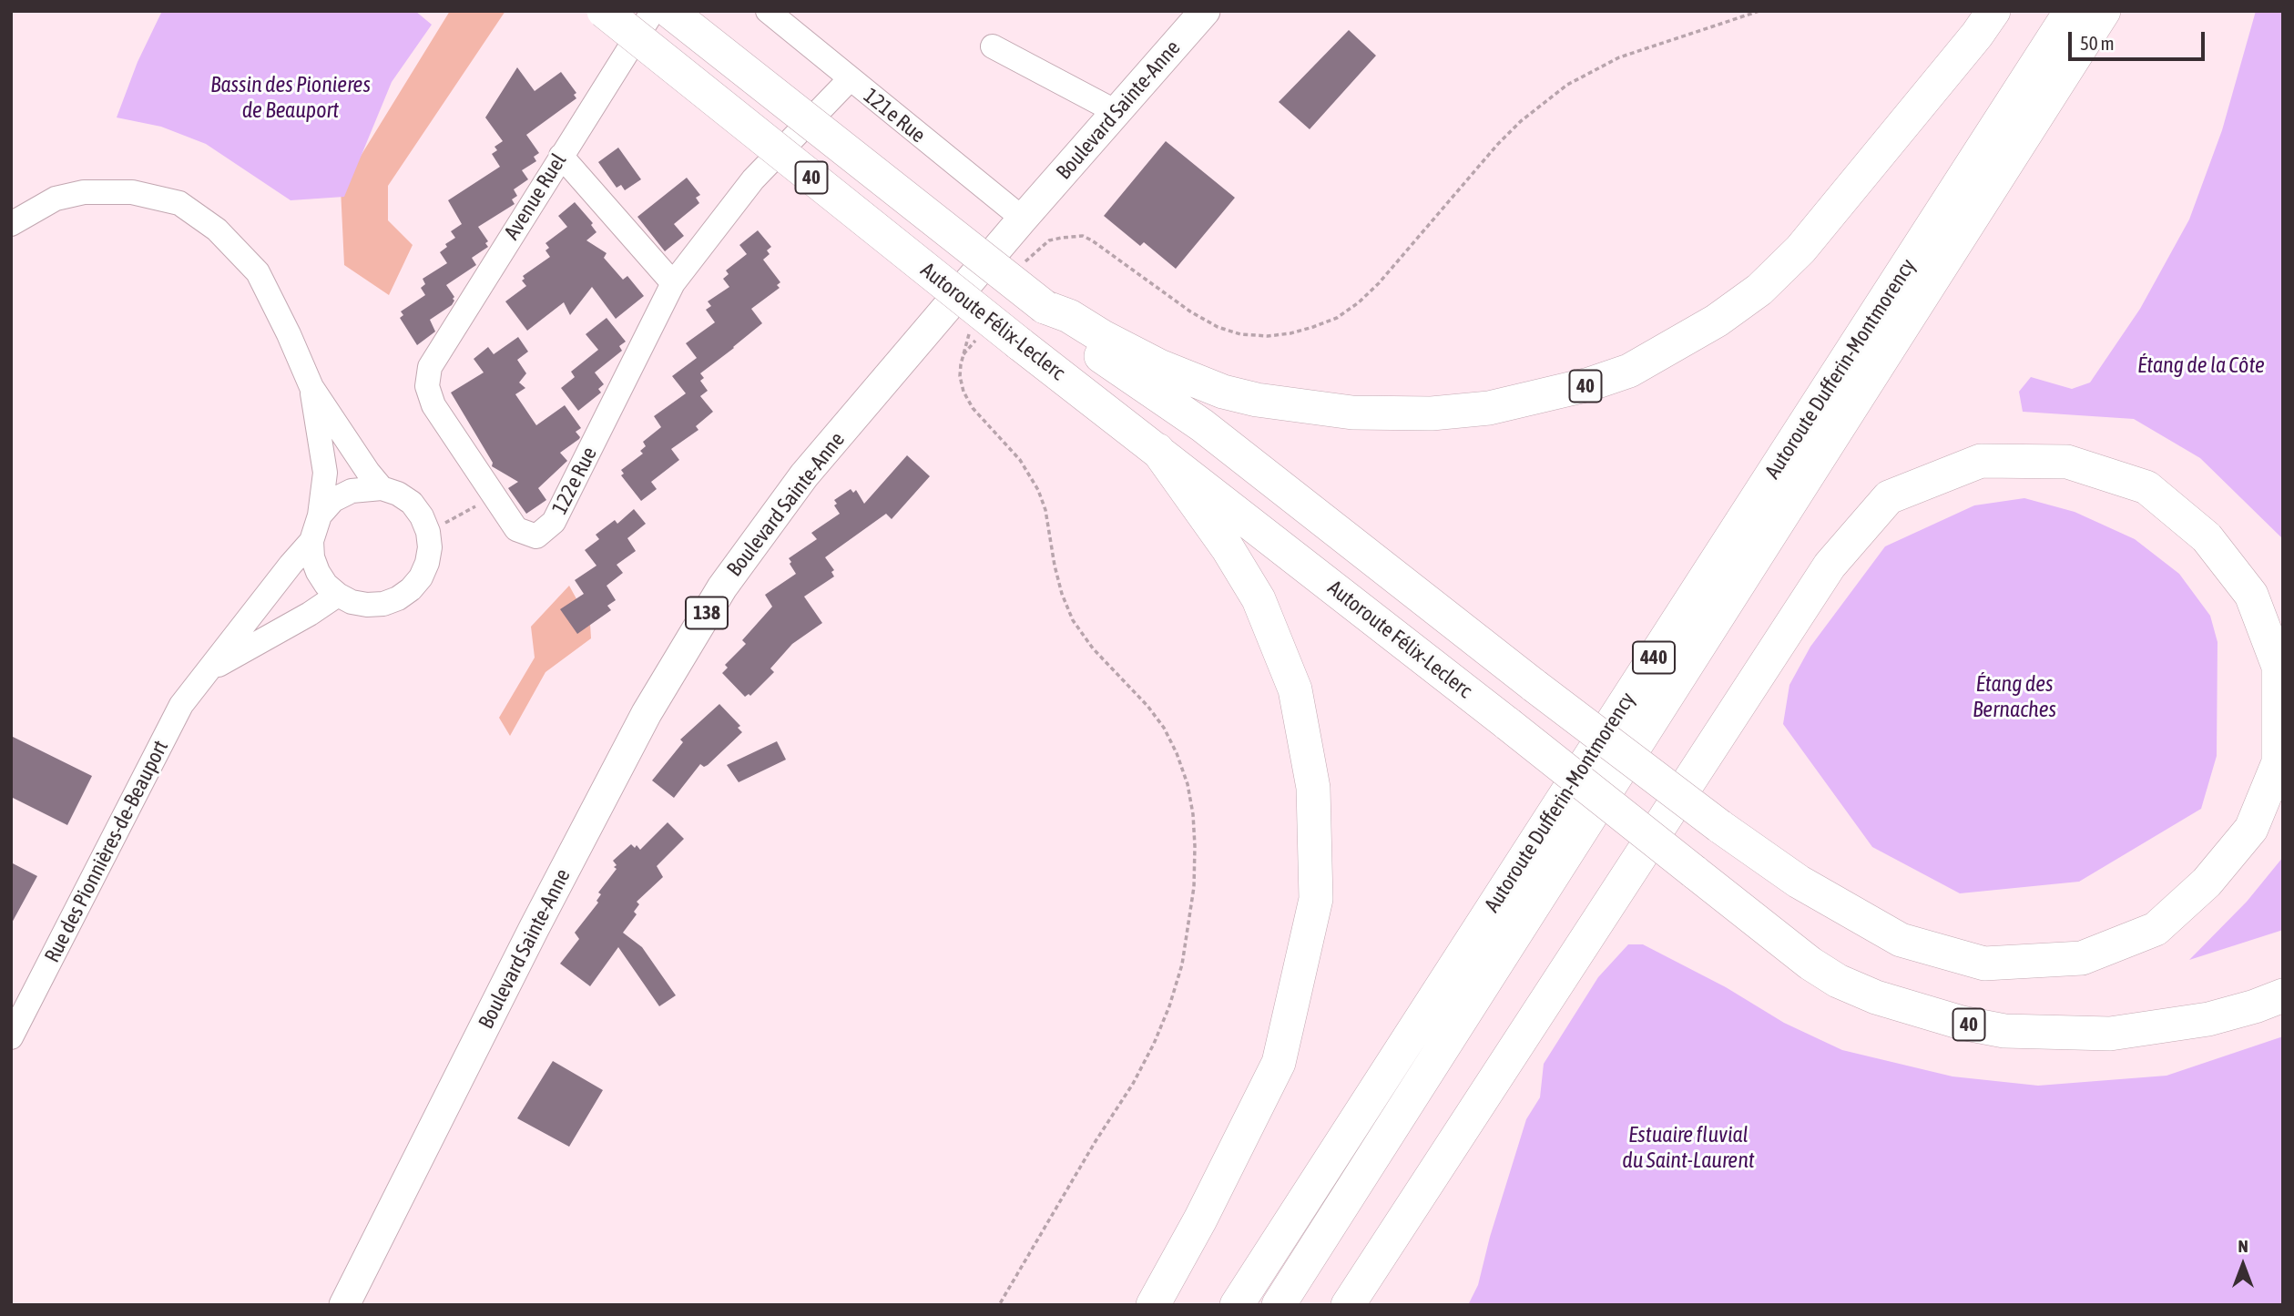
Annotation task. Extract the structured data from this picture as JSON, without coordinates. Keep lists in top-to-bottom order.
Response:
{
  "streets": {
    "highway": [
      "40",
      "Autoroute Félix-Leclerc",
      "Autoroute Dufferin-Montmorency",
      "440"
    ],
    "main road": ["Boulevard Sainte-Anne", "138"],
    "street": [
      "121e Rue",
      "Avenue Ruel",
      "122e Rue",
      "Rue des Pionnières-de-Beauport"
    ]
  },
  "crossings": [
    ["Boulevard Sainte-Anne", "121e Rue"],
    ["121e Rue", "122e Rue"],
    ["40", "Autoroute Félix-Leclerc"],
    ["Avenue Ruel", "122e Rue"]
  ],
  "water": [
    "Bassin des Pionieres de Beauport",
    "Étang de la Côte",
    "Étang des Bernaches",
    "Estuaire fluvial du Saint-Laurent"
  ],
  "scale_bar": "50 m",
  "north": "top"
}
